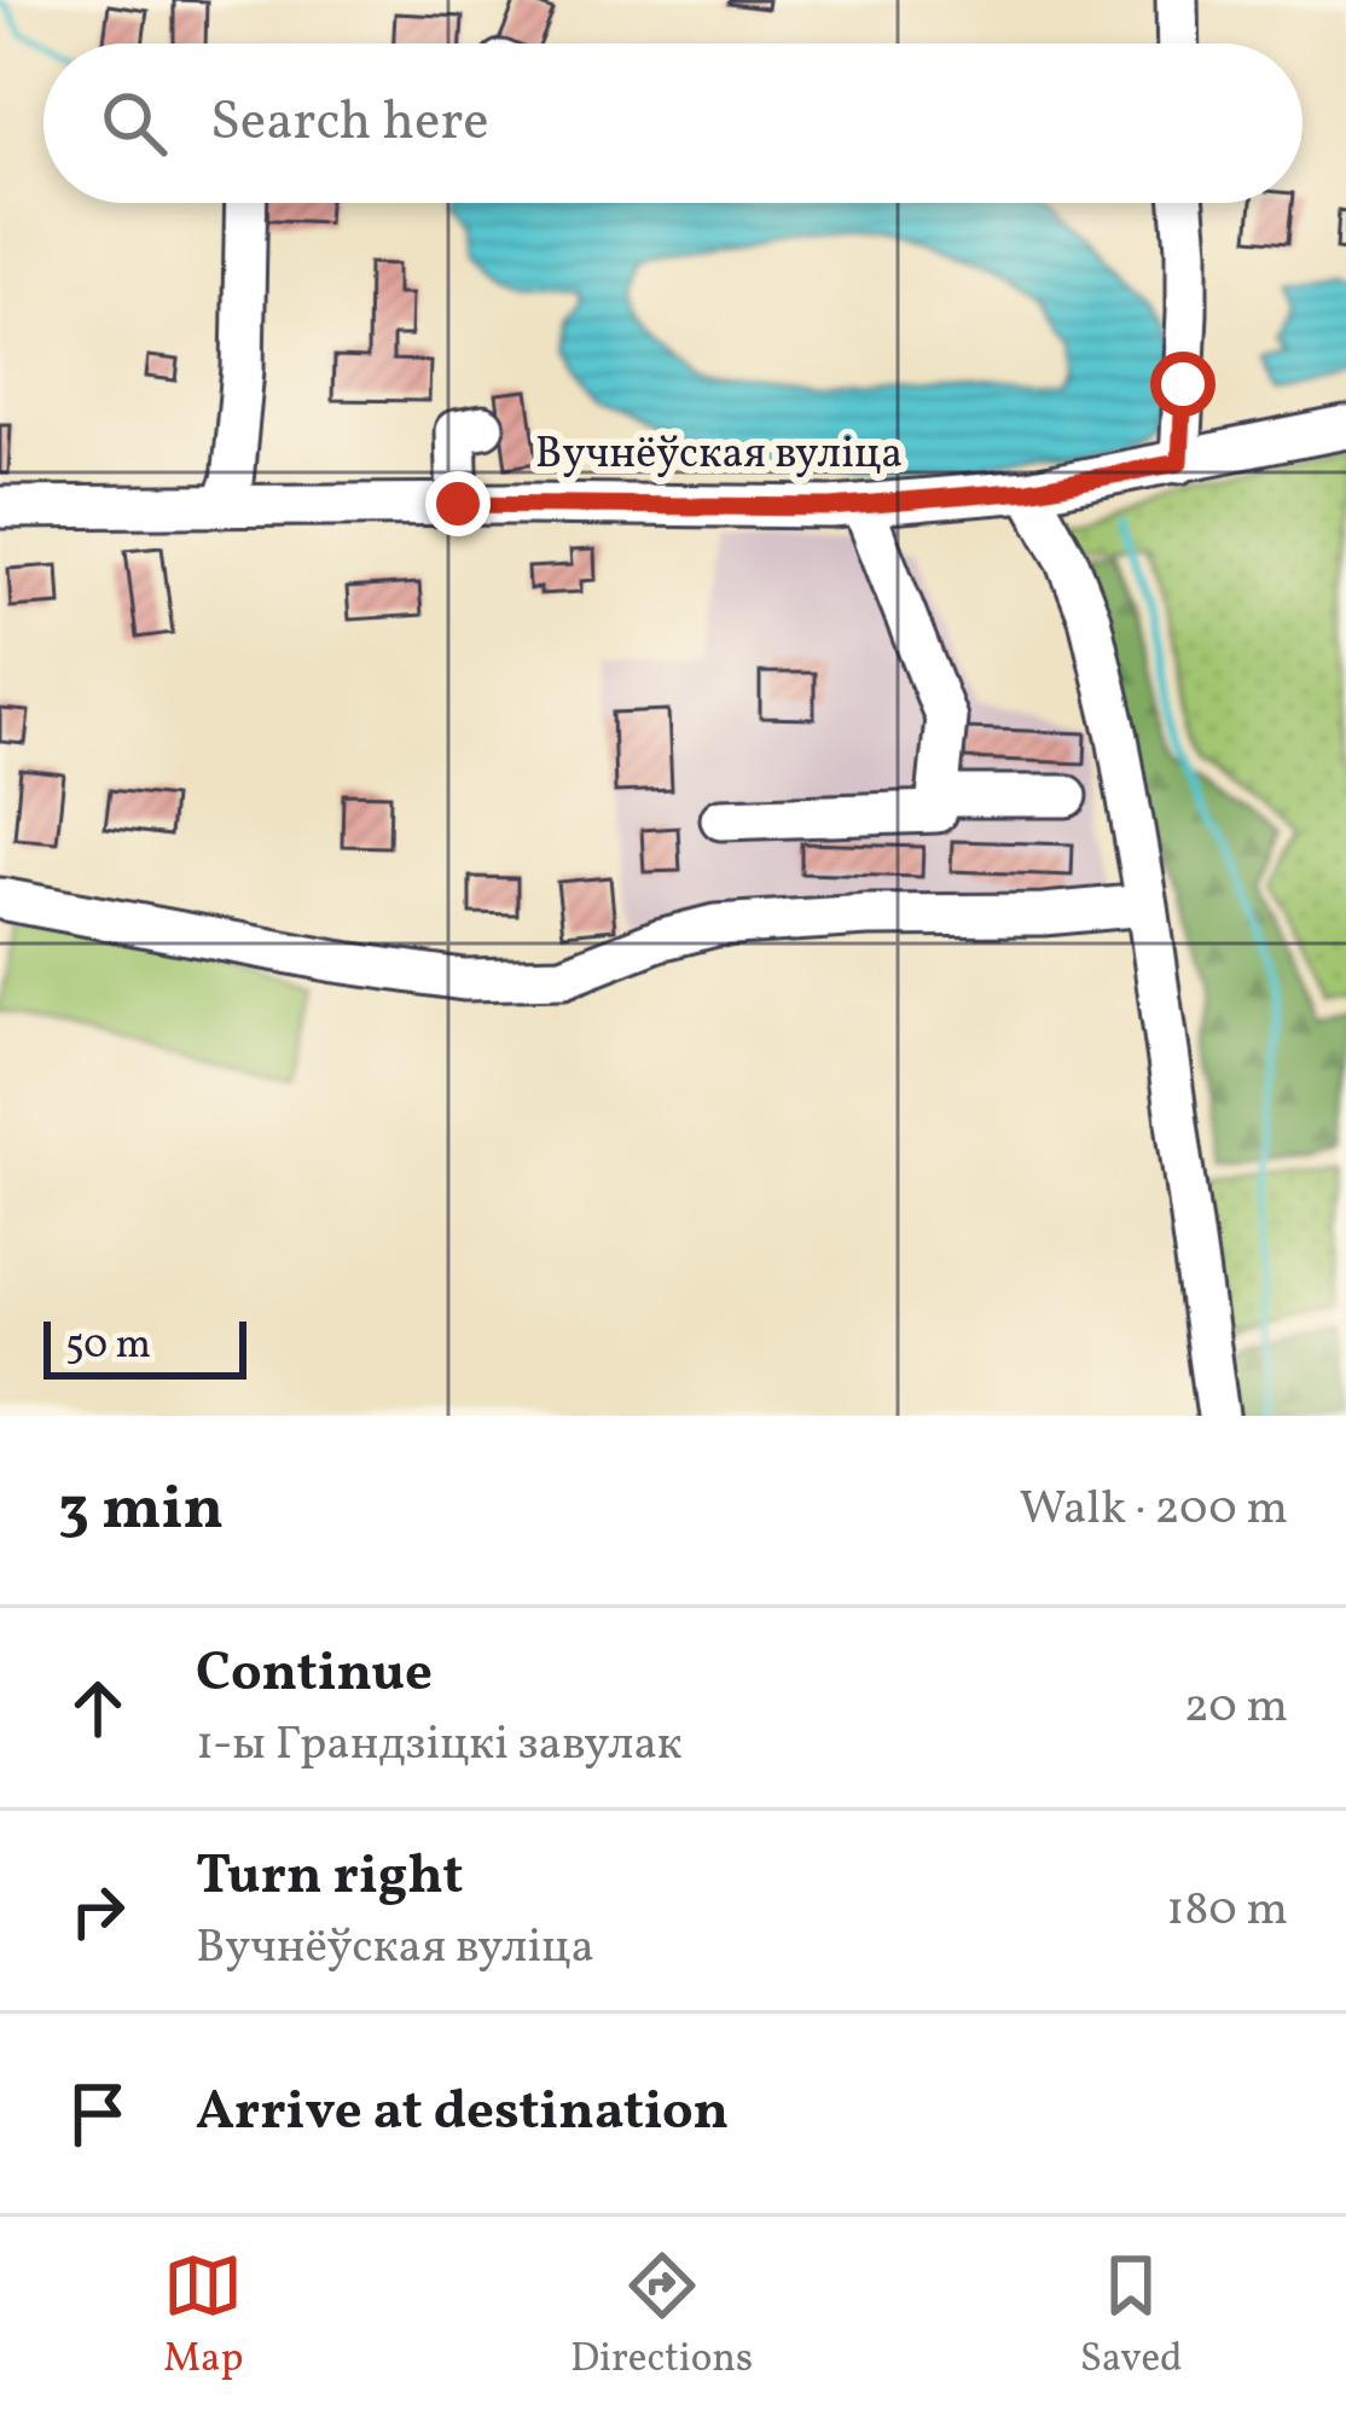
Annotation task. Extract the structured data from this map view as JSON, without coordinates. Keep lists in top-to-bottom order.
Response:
{
  "streets": {
    "street": ["Вучнёўская вуліца"]
  },
  "scale_bar": "50 m",
  "page": {
    "search": "Search here",
    "scale": "50 m",
    "heading": ["3 min", "Walk · 200 m"],
    "list": [
      ["Continue", "1-ы Грандзіцкі завулак", "20 m"],
      ["Turn right", "Вучнёўская вуліца", "180 m"],
      "Arrive at destination"
    ],
    "nav": ["Map", "Directions", "Saved"]
  }
}
